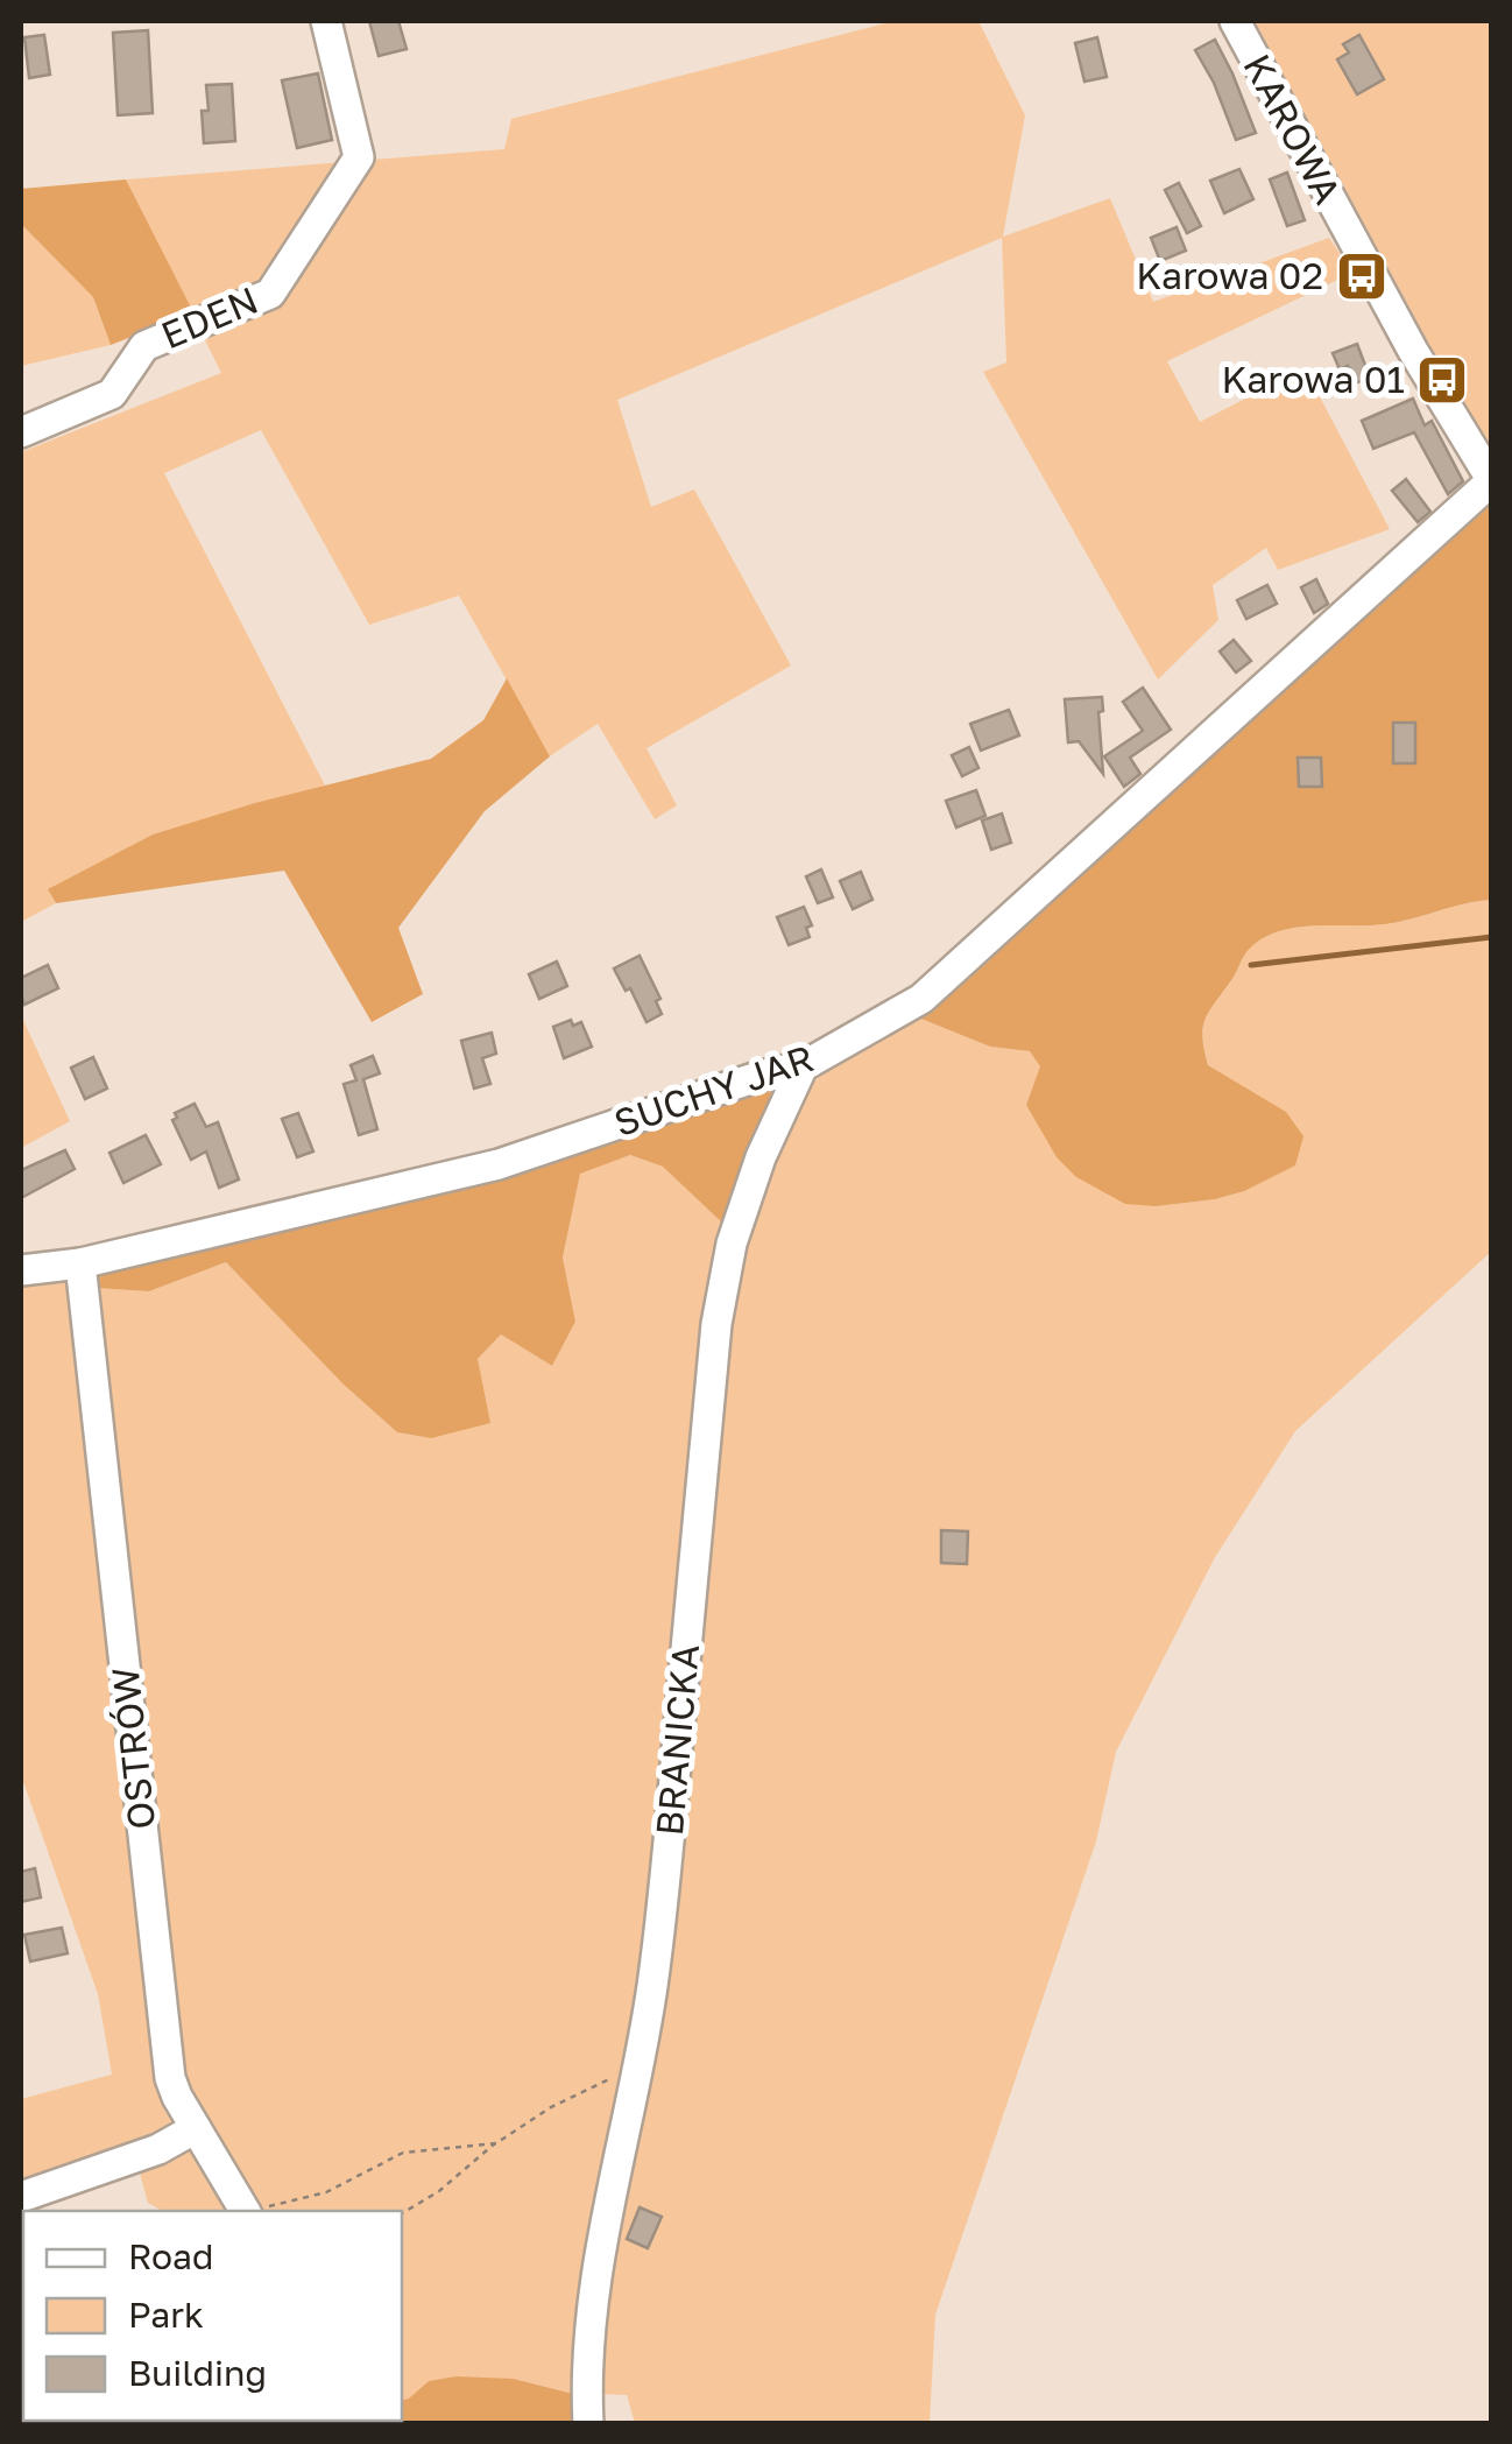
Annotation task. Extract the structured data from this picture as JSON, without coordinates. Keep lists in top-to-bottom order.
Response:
{
  "streets": {
    "street": [
      "KAROWA",
      "EDEN",
      "SUCHY JAR",
      "BRANICKA",
      "OSTRÓW"
    ]
  },
  "crossings": [
    ["KAROWA", "SUCHY JAR"],
    ["SUCHY JAR", "BRANICKA"],
    ["SUCHY JAR", "OSTRÓW"]
  ],
  "places": {
    "bus stop": ["Karowa 02", "Karowa 01"]
  },
  "legend": ["Road", "Park", "Building"]
}
